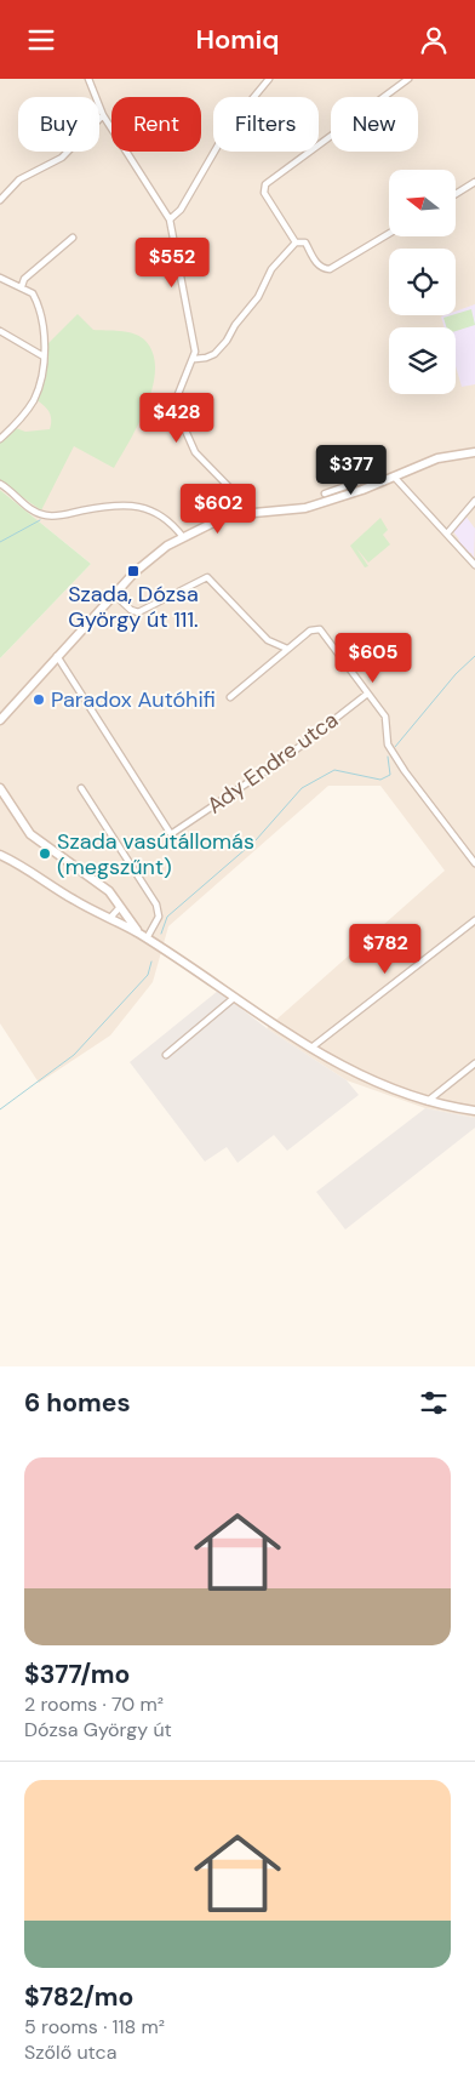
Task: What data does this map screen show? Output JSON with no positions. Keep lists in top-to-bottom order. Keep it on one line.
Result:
{"streets":{"street":["Ady Endre utca"]},"places":{"transit":["Szada, Dózsa György út 111."],"other":["Paradox Autóhifi","Szada vasútállomás (megszűnt)"]},"north":"left","page":{"header":"Homiq","chip":["Buy","Rent","Filters","New"],"price":["$552","$428","$377","$602","$605","$782"],"heading":"6 homes","list":[{"name":"$377/mo","note":"2 rooms · 70 m² · Dózsa György út"},{"name":"$782/mo","note":"5 rooms · 118 m² · Szőlő utca"}]}}
